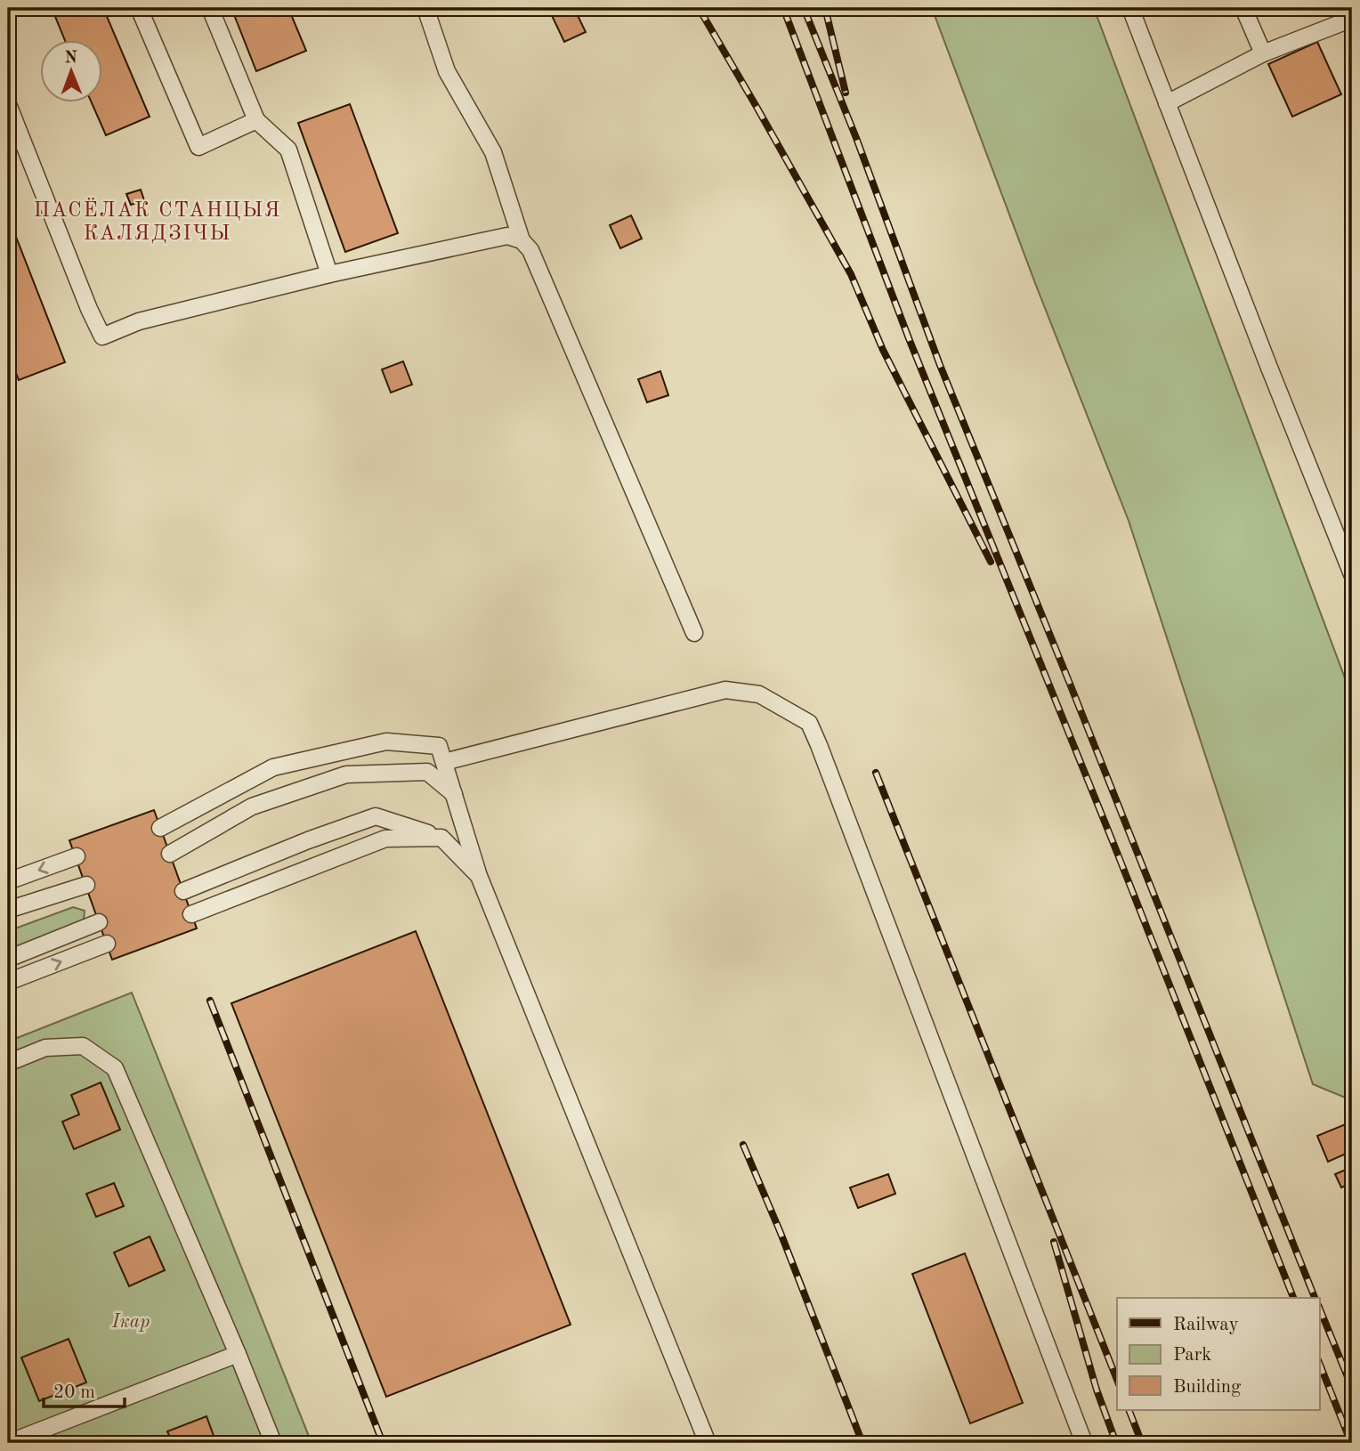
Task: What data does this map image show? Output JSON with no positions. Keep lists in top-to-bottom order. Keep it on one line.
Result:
{"districts":["ПАСЁЛАК СТАНЦЫЯ КАЛЯДЗІЧЫ"],"parks":["Ікар"],"legend":["Railway","Park","Building"],"scale_bar":"20 m","north":"top"}
